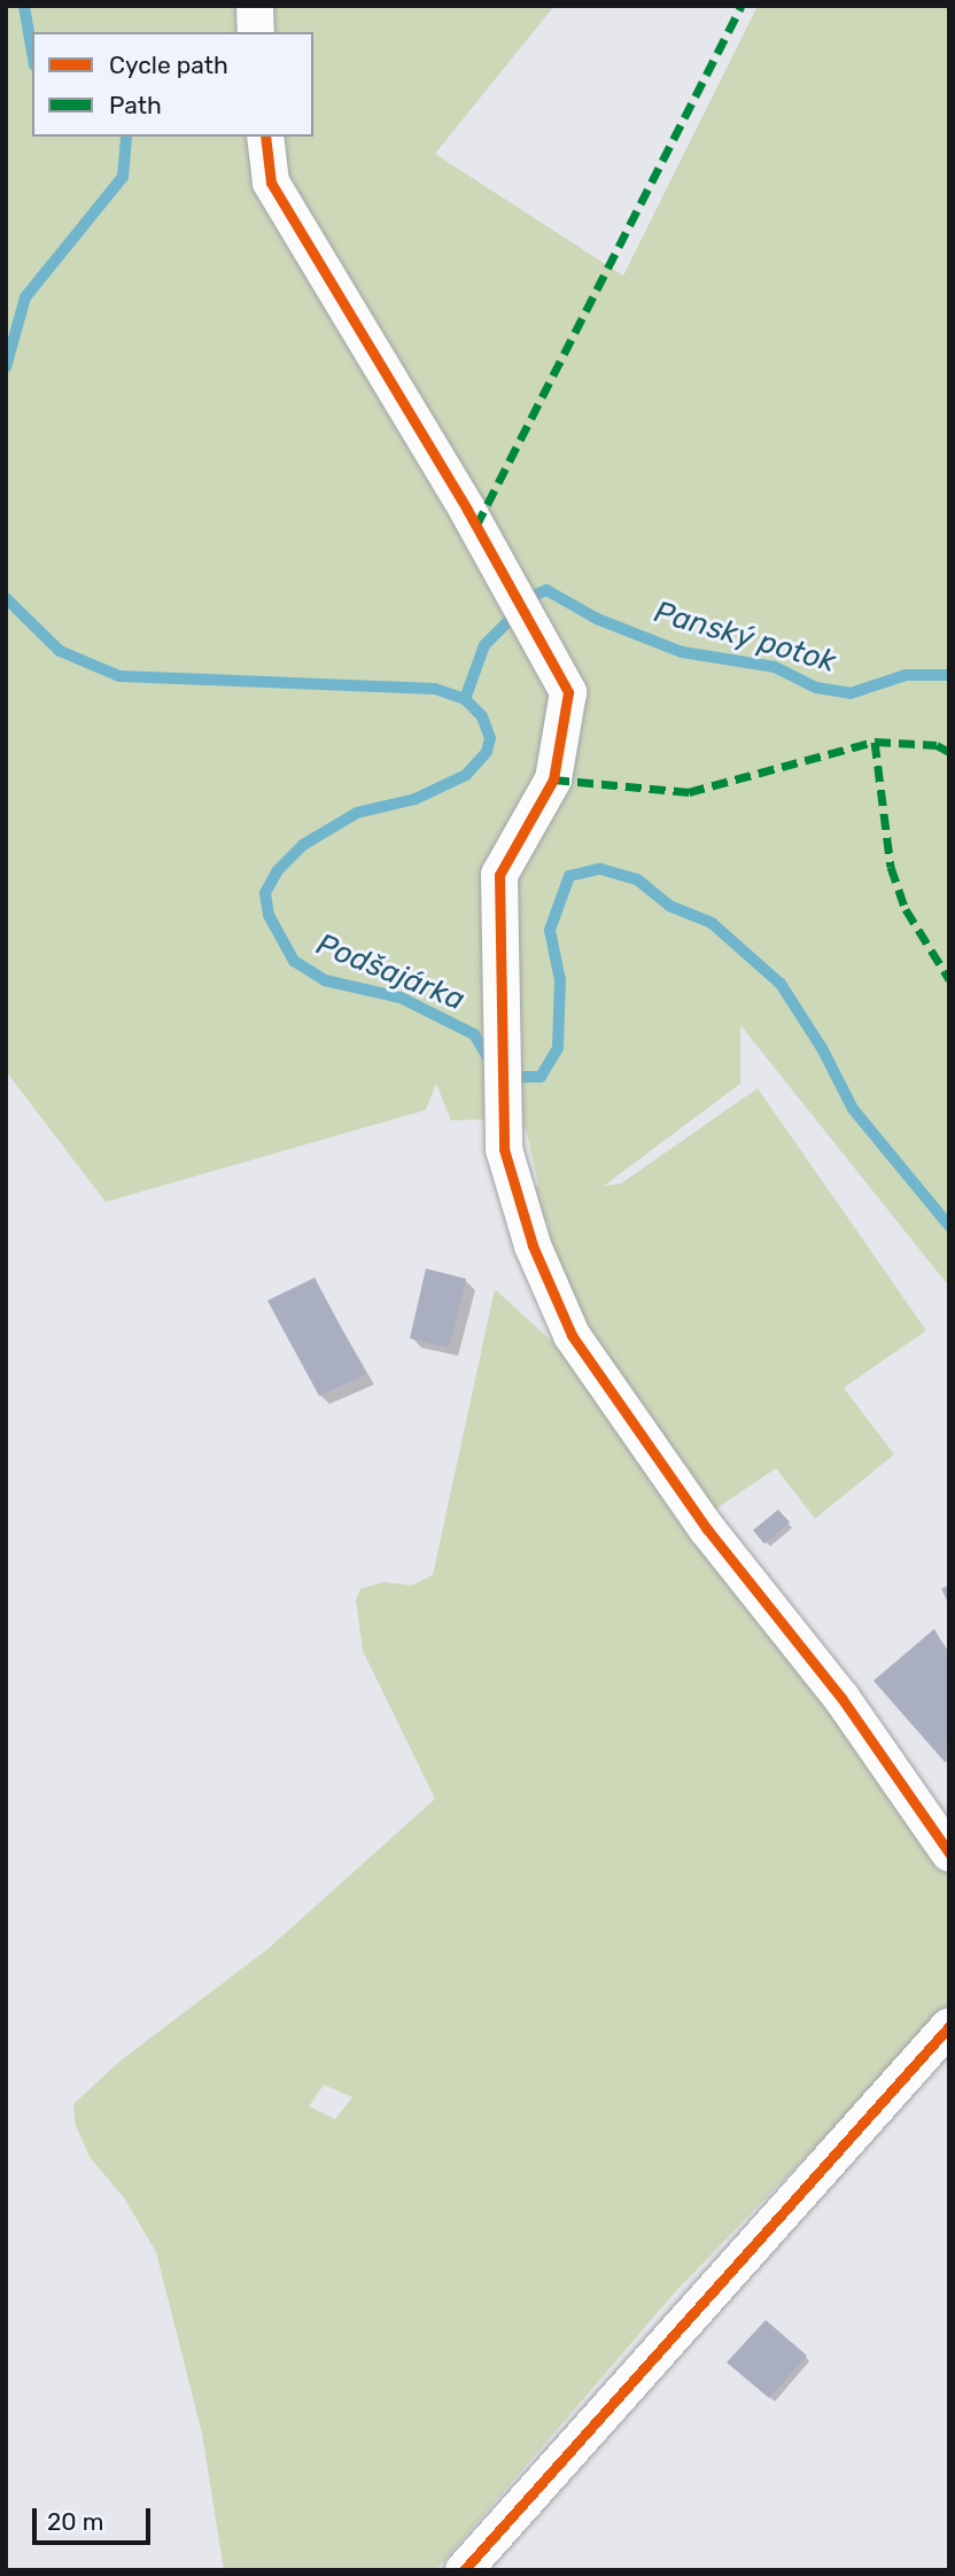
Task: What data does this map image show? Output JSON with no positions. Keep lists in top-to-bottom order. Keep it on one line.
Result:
{"water":["Panský potok","Podšajárka"],"legend":["Cycle path","Path"],"scale_bar":"20 m"}
